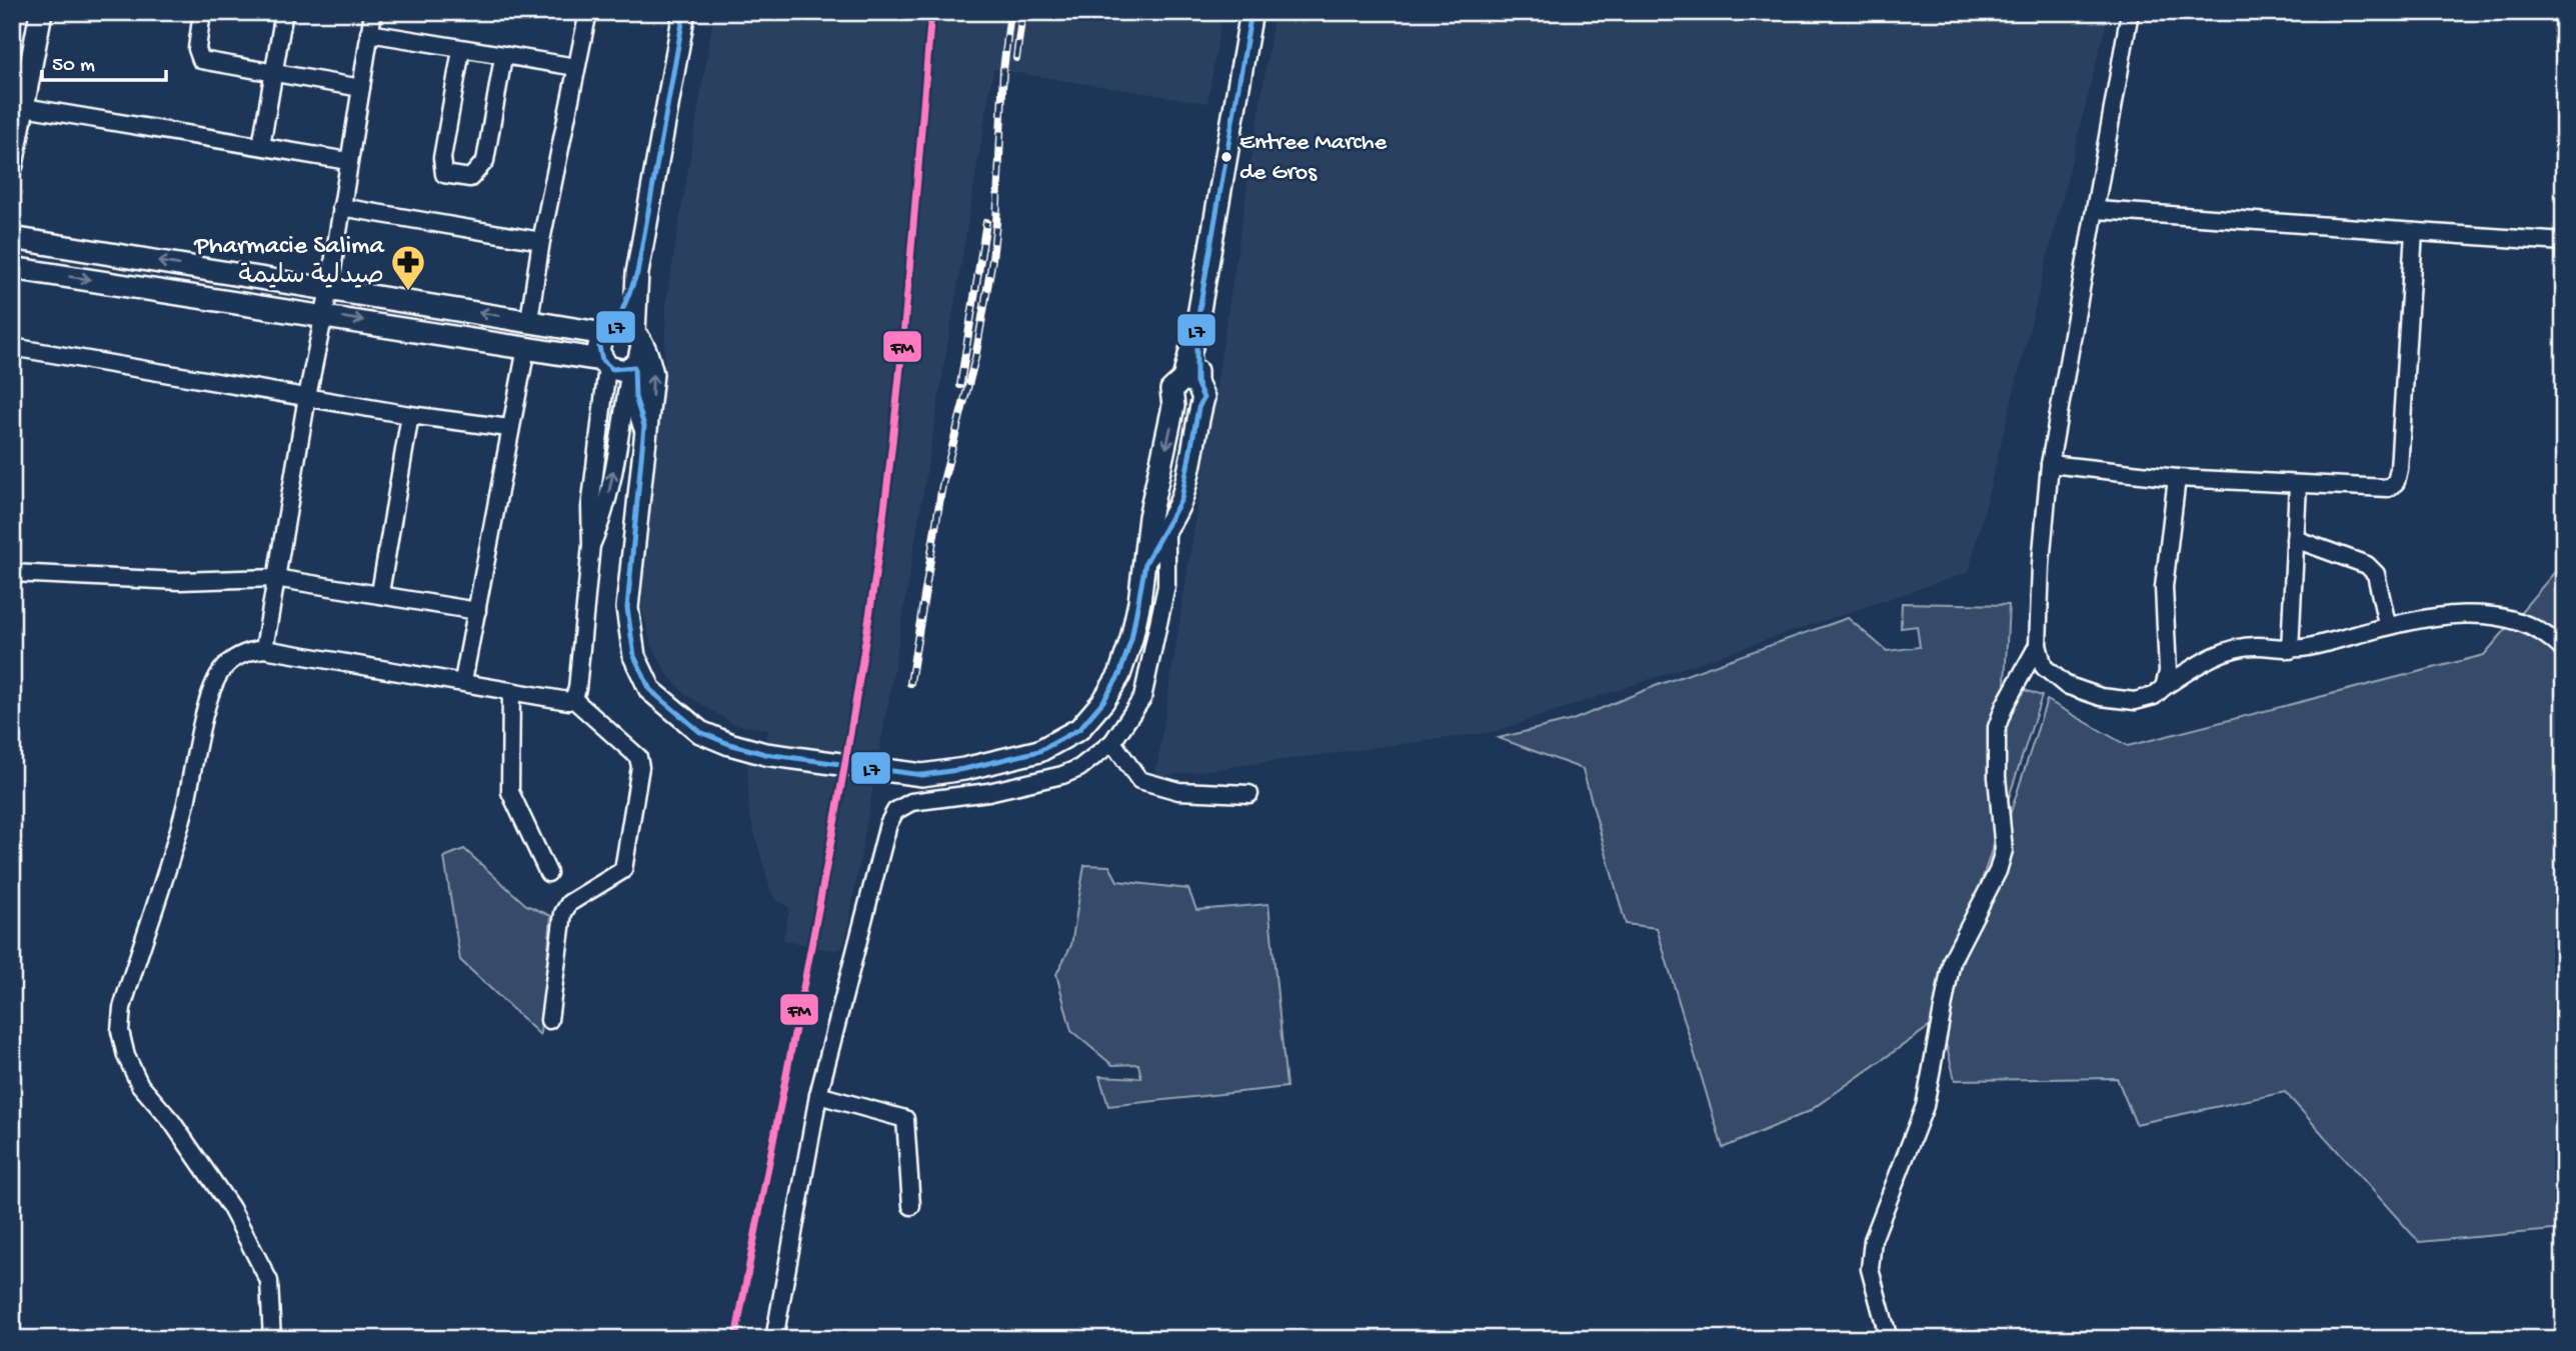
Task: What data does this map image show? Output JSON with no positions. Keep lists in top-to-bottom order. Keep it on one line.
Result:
{"places":{"other":["Entree Marche de Gros"],"pharmacy":["Pharmacie Salima صيدلية سليمة"]},"lines":["transit line FM","transit line L7"],"scale_bar":"50 m"}
